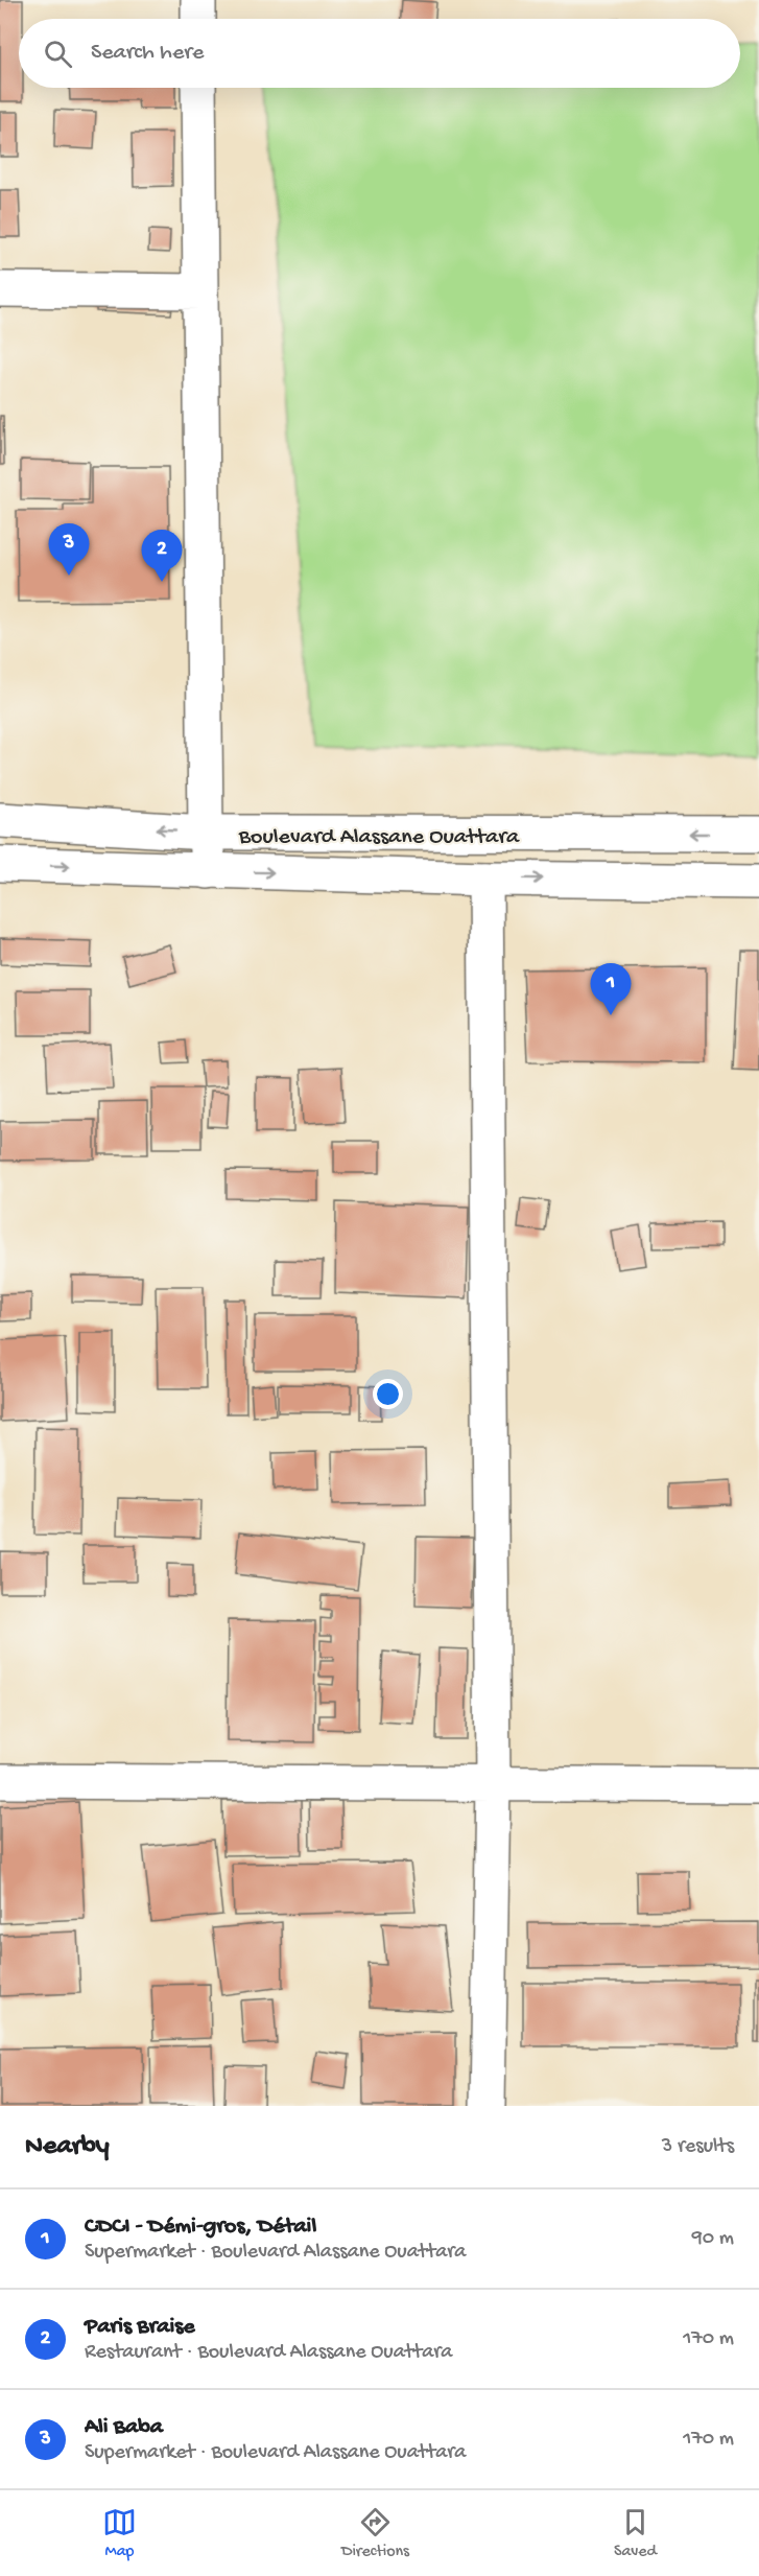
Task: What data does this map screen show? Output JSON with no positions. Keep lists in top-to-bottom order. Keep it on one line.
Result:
{"streets":{"street":["Boulevard Alassane Ouattara"]},"page":{"search":"Search here","pins":["3","2","1"],"heading":["Nearby","3 results"],"list":[{"mark":"1","name":"CDCI - Démi-gros, Détail","note":"Supermarket · Boulevard Alassane Ouattara","value":"90 m"},{"mark":"2","name":"Paris Braise","note":"Restaurant · Boulevard Alassane Ouattara","value":"170 m"},{"mark":"3","name":"Ali Baba","note":"Supermarket · Boulevard Alassane Ouattara","value":"170 m"}],"nav":["Map","Directions","Saved"]}}
